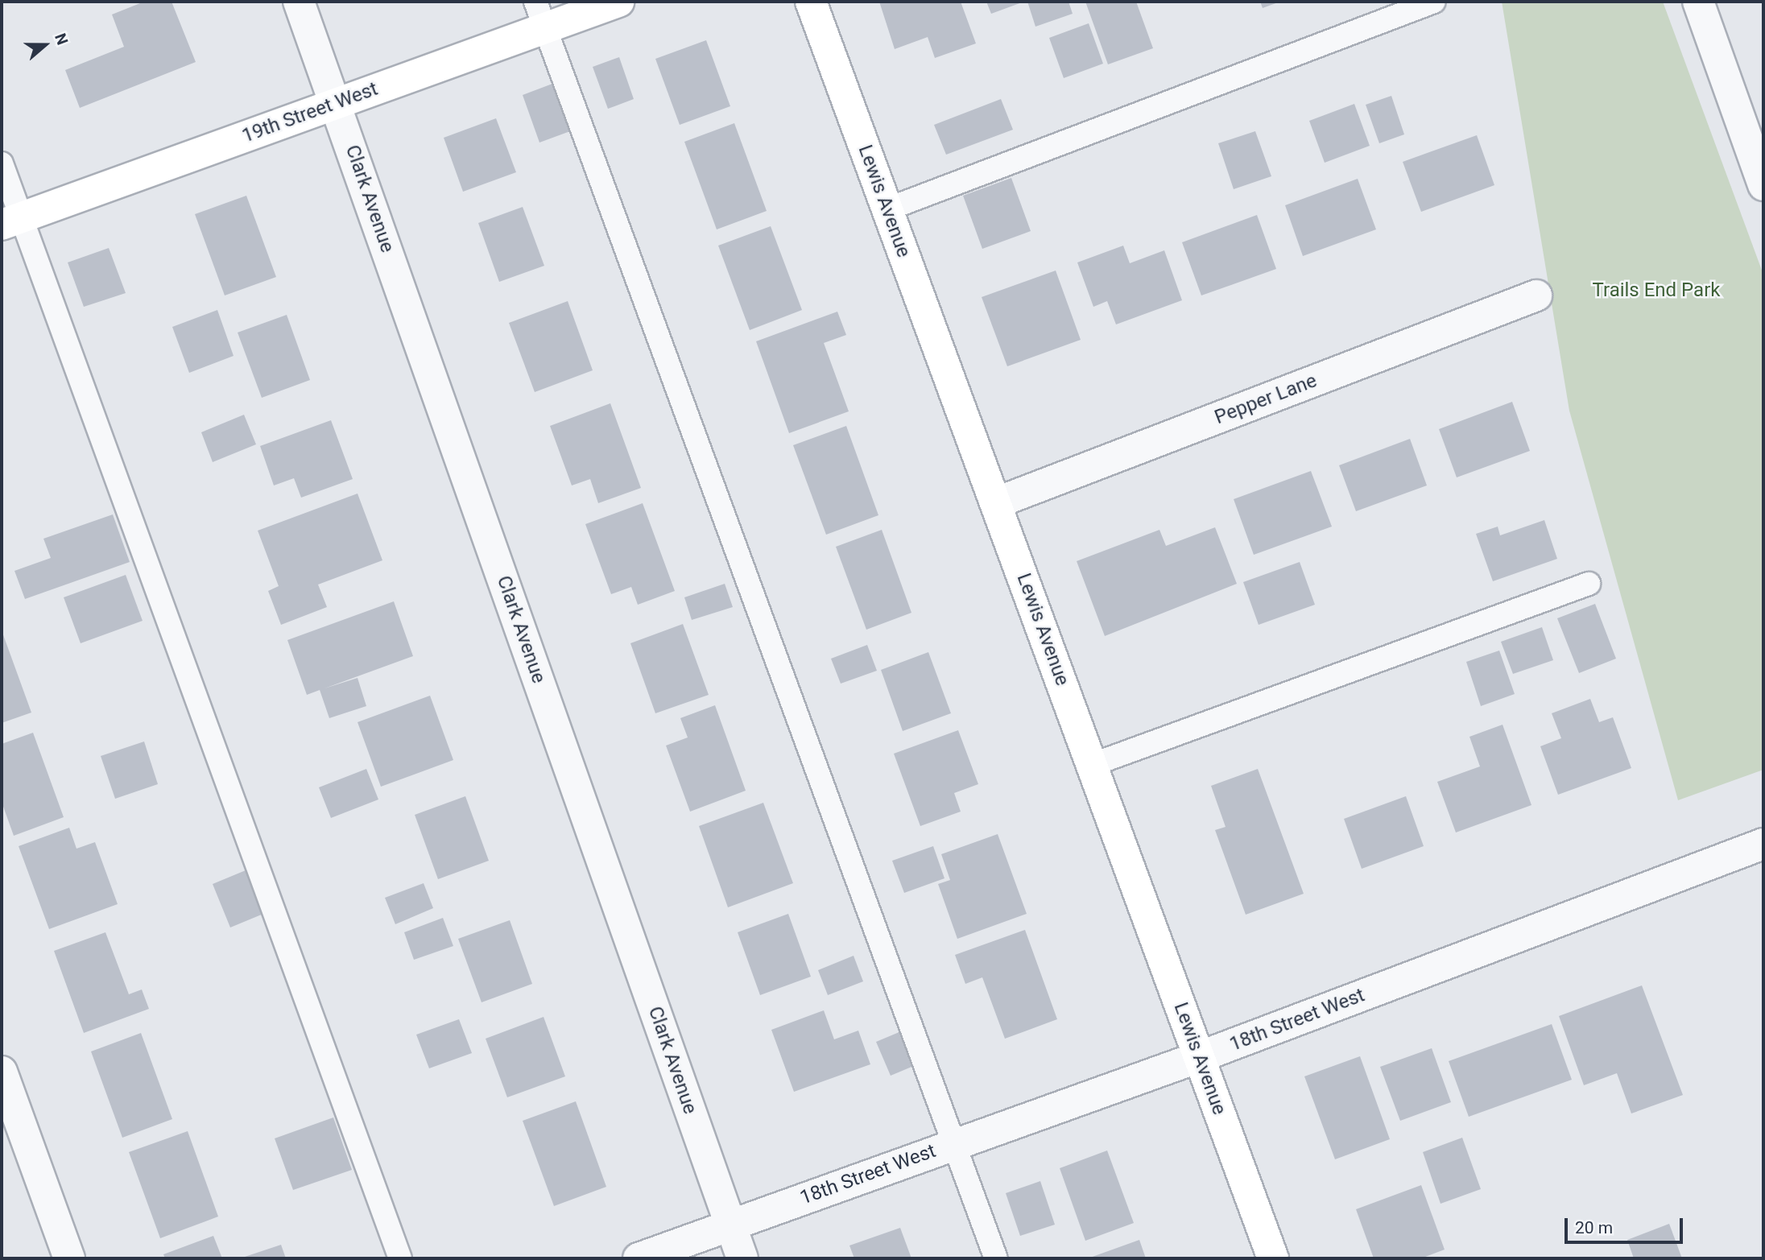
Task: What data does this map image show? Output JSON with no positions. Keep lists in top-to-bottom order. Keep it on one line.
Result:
{"streets":{"street":["19th Street West","Clark Avenue","Lewis Avenue","Pepper Lane","18th Street West"]},"crossings":[["19th Street West","Clark Avenue"],["Clark Avenue","18th Street West"],["Lewis Avenue","Pepper Lane"],["Lewis Avenue","18th Street West"]],"parks":["Trails End Park"],"scale_bar":"20 m","north":"right"}
